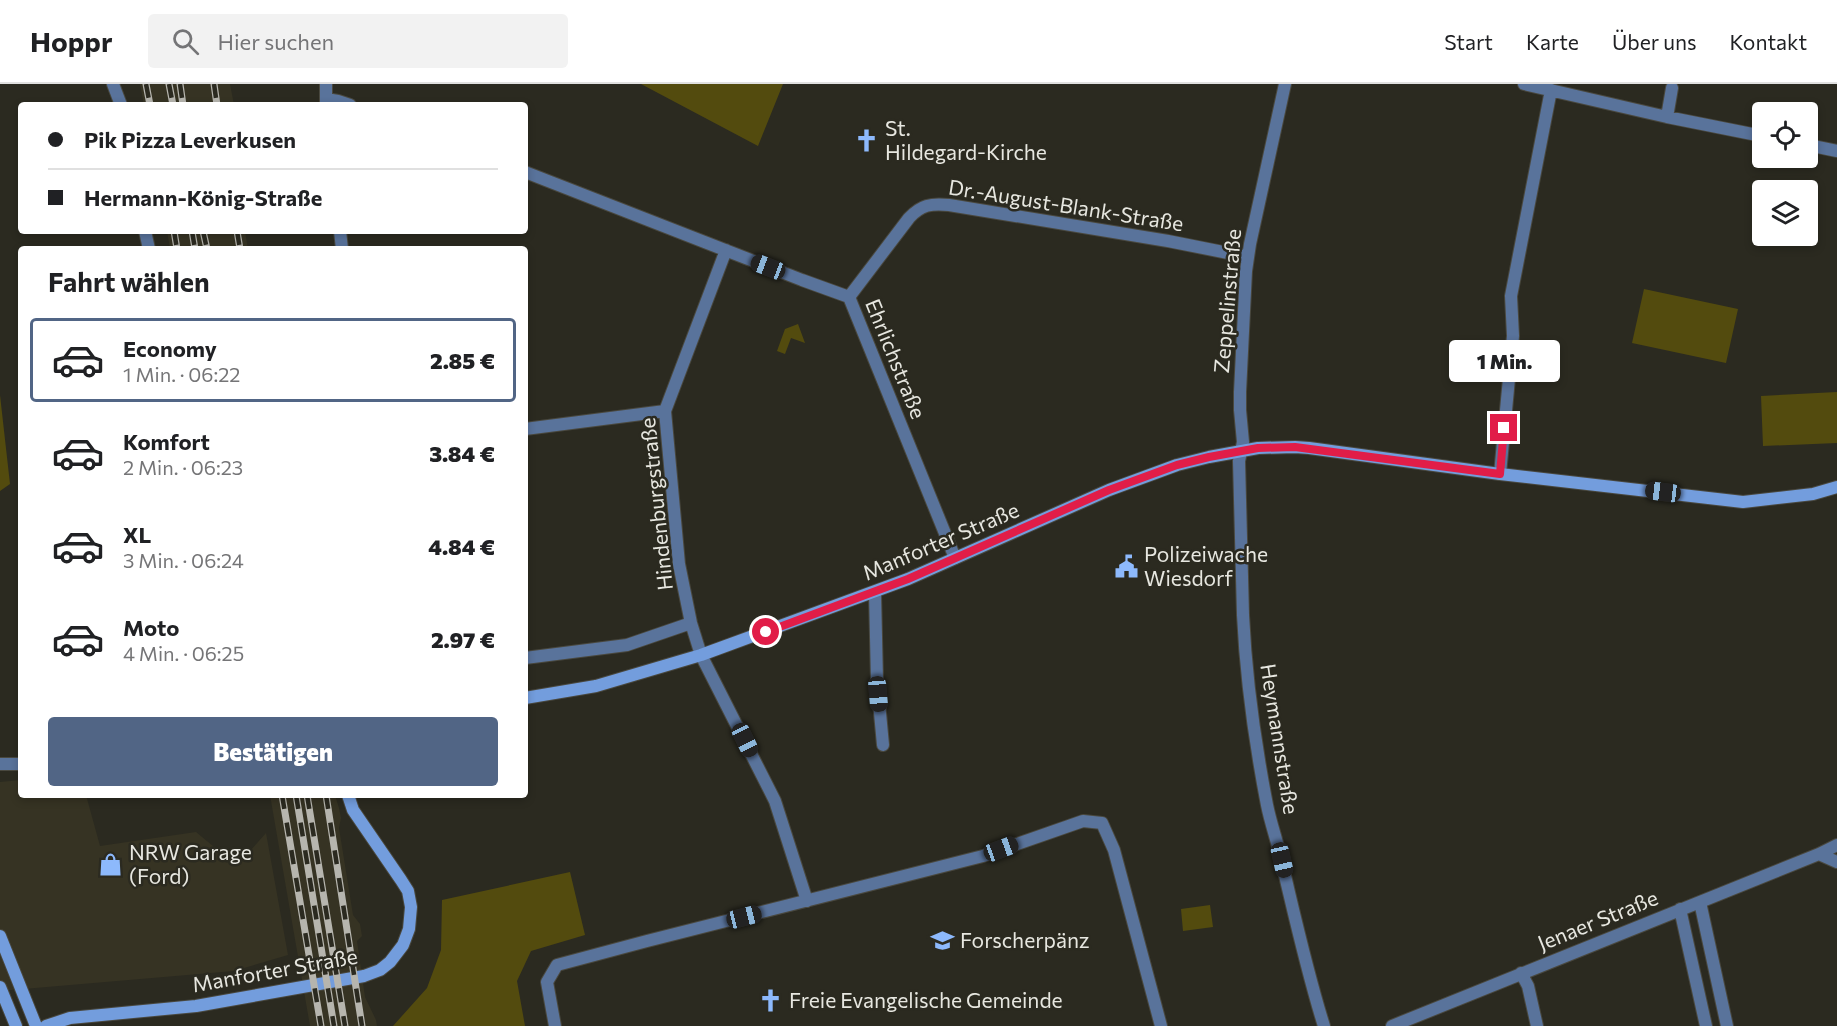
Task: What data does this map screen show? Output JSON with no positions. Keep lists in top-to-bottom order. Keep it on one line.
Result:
{"streets":{"street":["Dr.-August-Blank-Straße","Zeppelinstraße","Ehrlichstraße","Hindenburgstraße","Manforter Straße","Heymannstraße","Jenaer Straße"]},"crossings":[["Dr.-August-Blank-Straße","Zeppelinstraße"],["Dr.-August-Blank-Straße","Ehrlichstraße"],["Zeppelinstraße","Manforter Straße"],["Zeppelinstraße","Heymannstraße"],["Ehrlichstraße","Hindenburgstraße"],["Ehrlichstraße","Manforter Straße"],["Hindenburgstraße","Manforter Straße"],["Manforter Straße","Heymannstraße"]],"places":{"church":["St. Hildegard-Kirche","Freie Evangelische Gemeinde"],"public building":["Polizeiwache Wiesdorf"],"shop":["NRW Garage (Ford)"],"school or university":["Forscherpänz"]},"page":{"header":"Hoppr","search":"Hier suchen","nav":["Start","Karte","Über uns","Kontakt"],"banner":["Pik Pizza Leverkusen","Hermann-König-Straße"],"heading":"Fahrt wählen","list":[{"name":"Economy","note":"1 Min. · 06:22","value":"2.85 €"},{"name":"Komfort","note":"2 Min. · 06:23","value":"3.84 €"},{"name":"XL","note":"3 Min. · 06:24","value":"4.84 €"},{"name":"Moto","note":"4 Min. · 06:25","value":"2.97 €"}],"bubble":"1 Min.","buttons":"Bestätigen"}}
